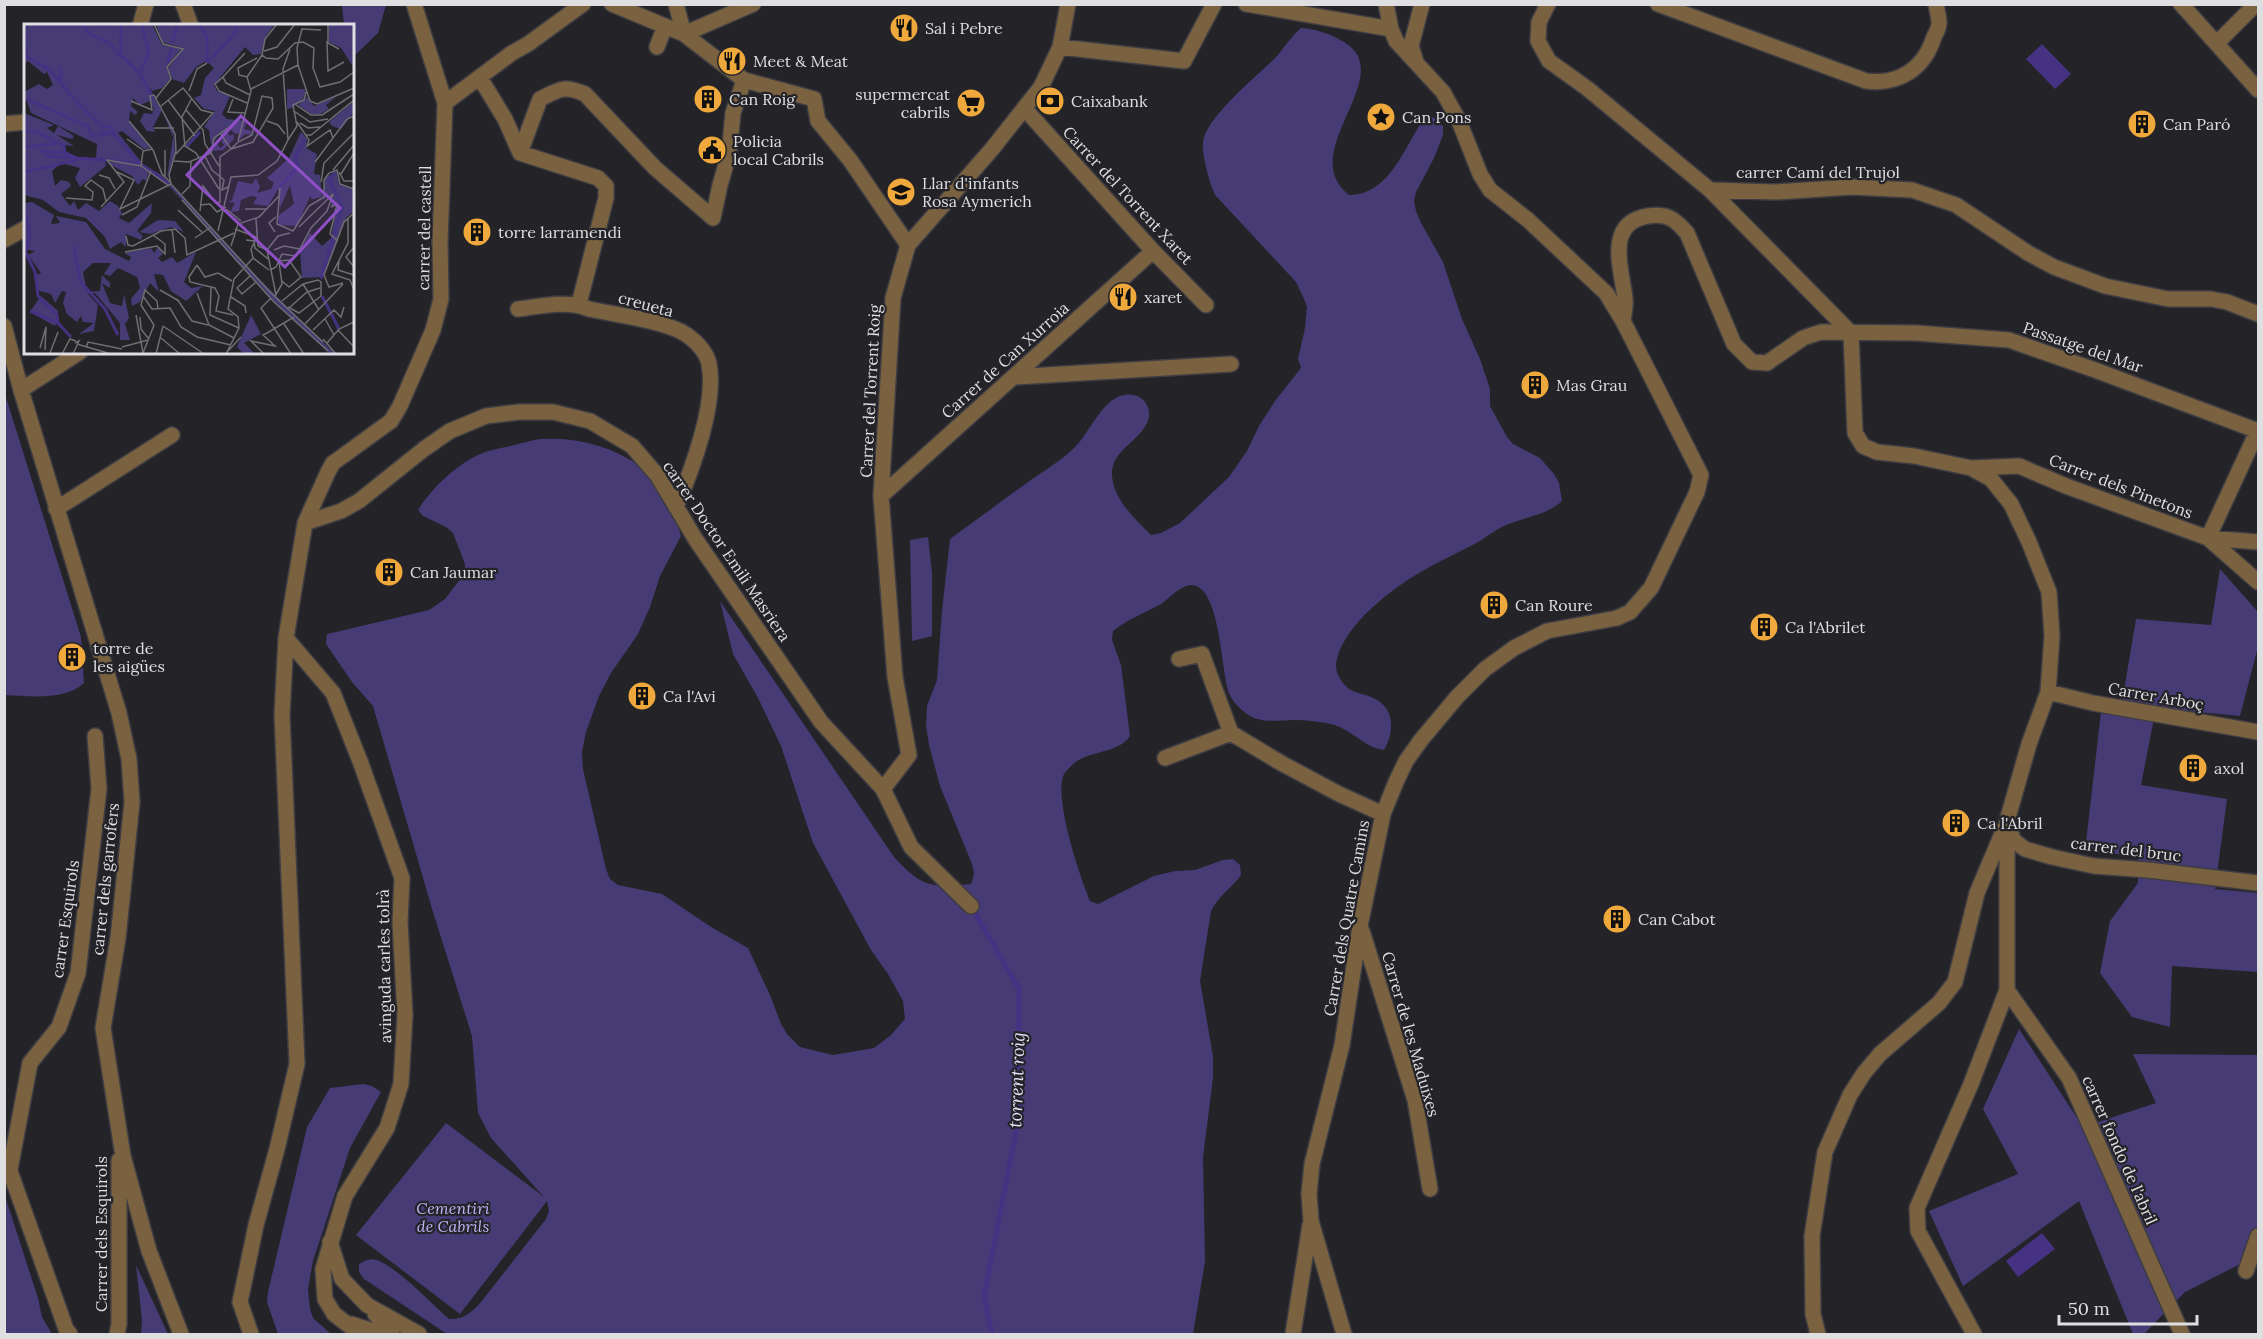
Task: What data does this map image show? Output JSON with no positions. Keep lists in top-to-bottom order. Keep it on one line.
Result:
{"streets":{"street":["carrer Camí del Trujol","Carrer del Torrent Xaret","carrer del castell","creueta","Passatge del Mar","Carrer de Can Xurroia","Carrer del Torrent Roig","Carrer dels Pinetons","carrer Doctor Emili Masriera","Carrer Arboç","carrer del bruc","carrer dels garrofers","Carrer dels Quatre Camins","carrer Esquirols","avinguda carles tolrà","Carrer de les Maduixes","carrer fondo de l'abril","Carrer dels Esquirols"]},"crossings":[["Carrer del Torrent Xaret","Carrer de Can Xurroia"],["Carrer del Torrent Xaret","Carrer del Torrent Roig"],["carrer del castell","carrer Doctor Emili Masriera"],["creueta","carrer Doctor Emili Masriera"],["Passatge del Mar","Carrer dels Quatre Camins"],["Carrer de Can Xurroia","Carrer del Torrent Roig"],["Carrer del Torrent Roig","carrer Doctor Emili Masriera"],["carrer dels garrofers","Carrer dels Esquirols"],["Carrer dels Quatre Camins","Carrer de les Maduixes"]],"water":["torrent roig"],"parks":["Cementiri de Cabrils"],"places":{"restaurant":["Sal i Pebre","Meet & Meat","xaret"],"building":["Can Roig","Can Paró","torre larramendi","Mas Grau","Can Jaumar","Can Roure","Ca l'Abrilet","torre de les aigües","Ca l'Avi","axol","Ca l'Abril","Can Cabot"],"bank":["Caixabank"],"supermarket":["supermercat cabrils"],"place":["Can Pons"],"public building":["Policia local Cabrils"],"school or university":["Llar d'infants Rosa Aymerich"]},"scale_bar":"50 m"}
